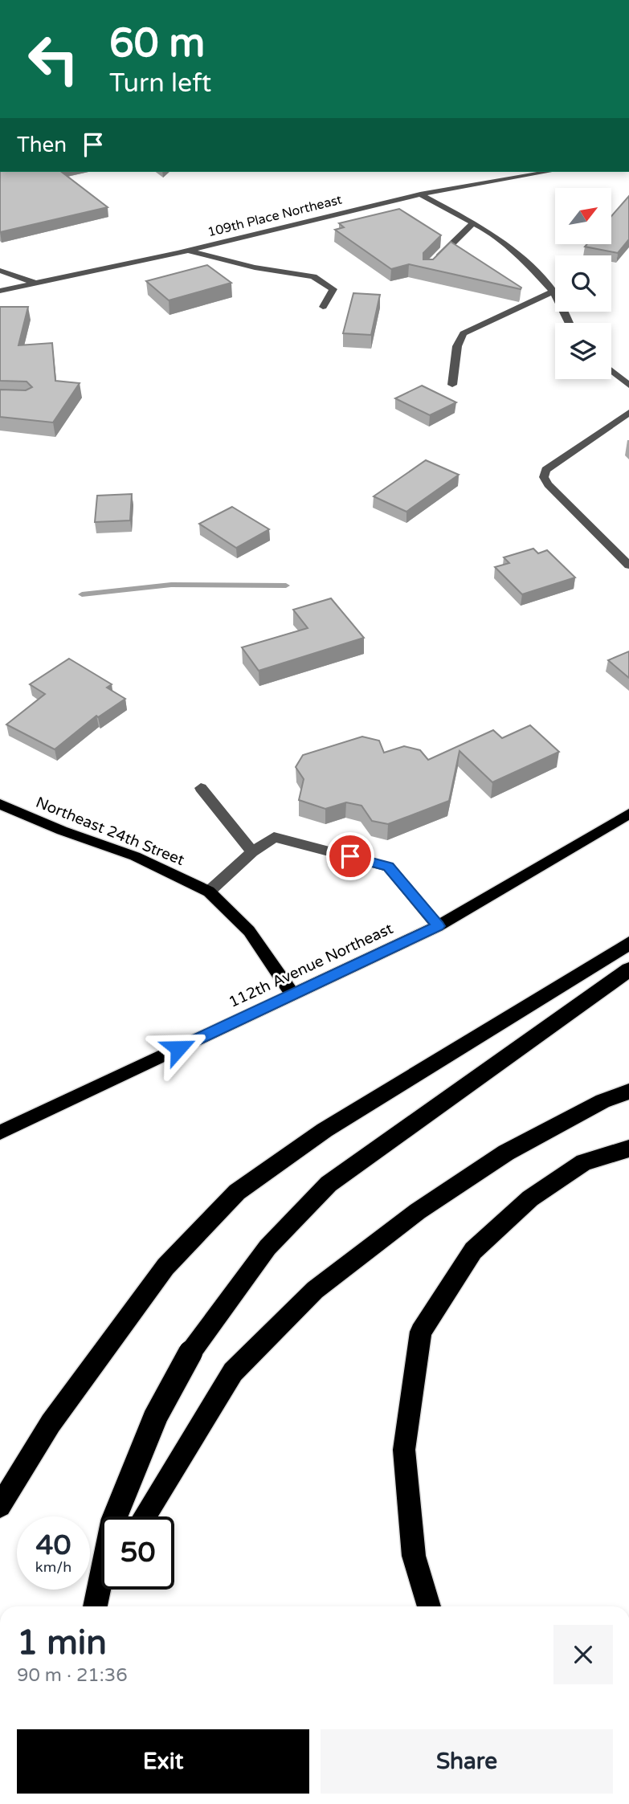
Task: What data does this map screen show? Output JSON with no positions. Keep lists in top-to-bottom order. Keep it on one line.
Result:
{"streets":{"main road":["Northeast 24th Street","112th Avenue Northeast"],"street":["109th Place Northeast"]},"crossings":[["Northeast 24th Street","112th Avenue Northeast"]],"north":"top right","page":{"turn":["60 m","Turn left"],"then":"Then","speed":"40 km/h","limit":"50","heading":["1 min","90 m · 21:36"],"buttons":["Exit","Share"]}}
